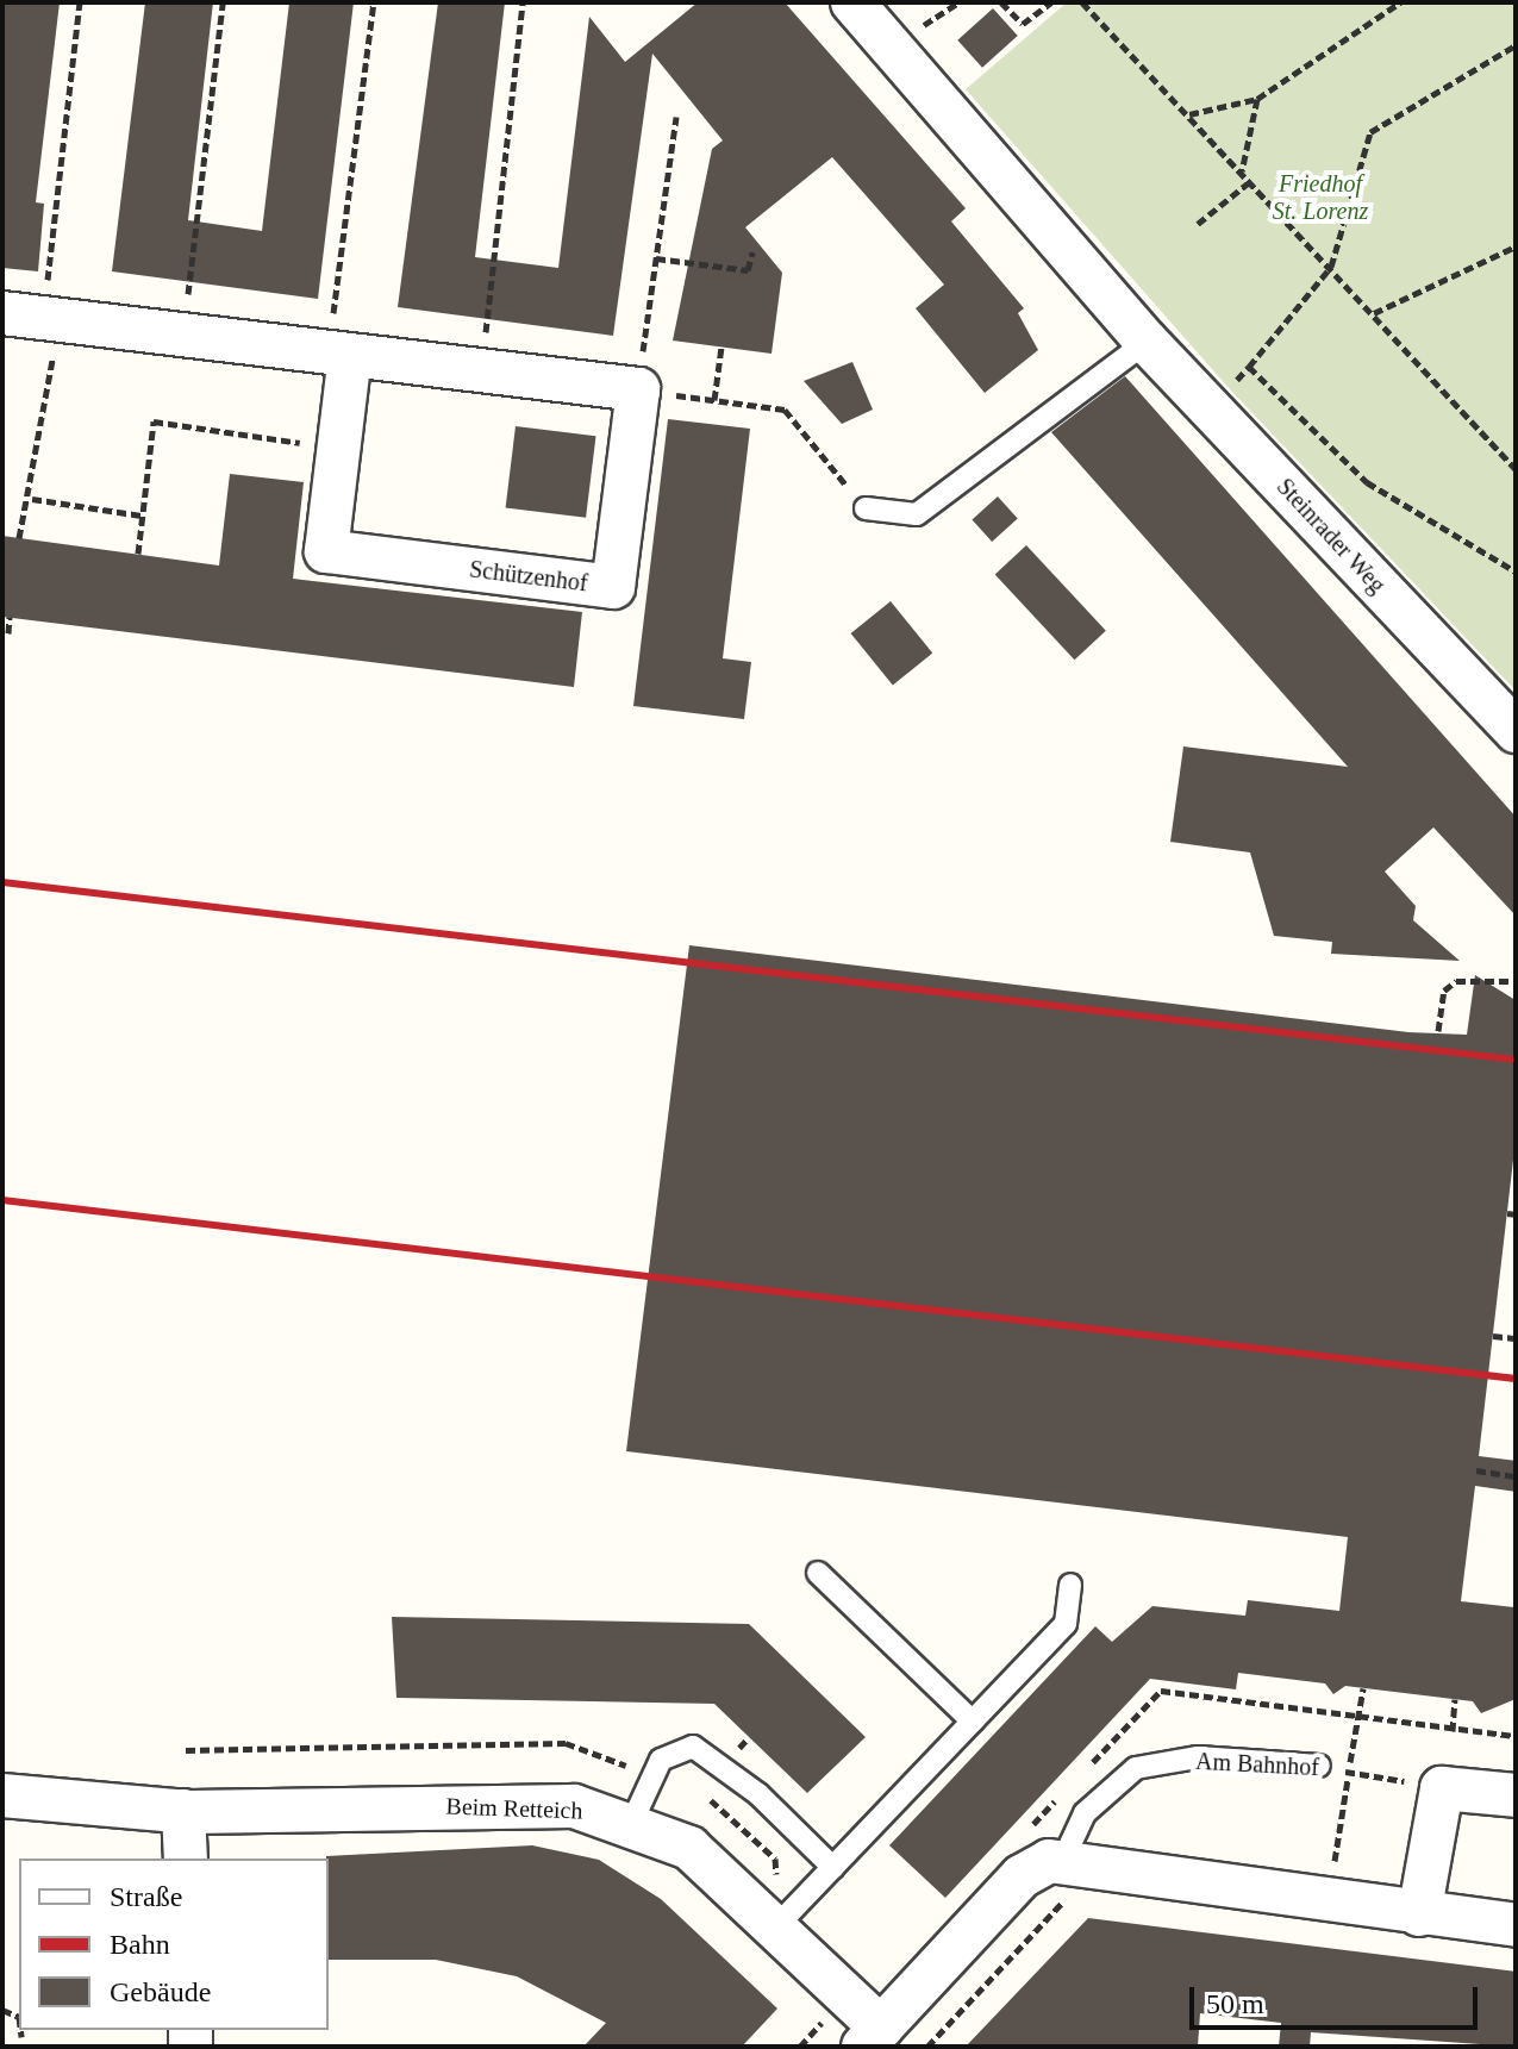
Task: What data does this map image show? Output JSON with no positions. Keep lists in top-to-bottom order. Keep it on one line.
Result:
{"streets":{"street":["Steinrader Weg","Schützenhof","Beim Retteich"],"lane":["Am Bahnhof"]},"parks":["Friedhof St. Lorenz"],"legend":["Straße","Bahn","Gebäude"],"scale_bar":"50 m"}
